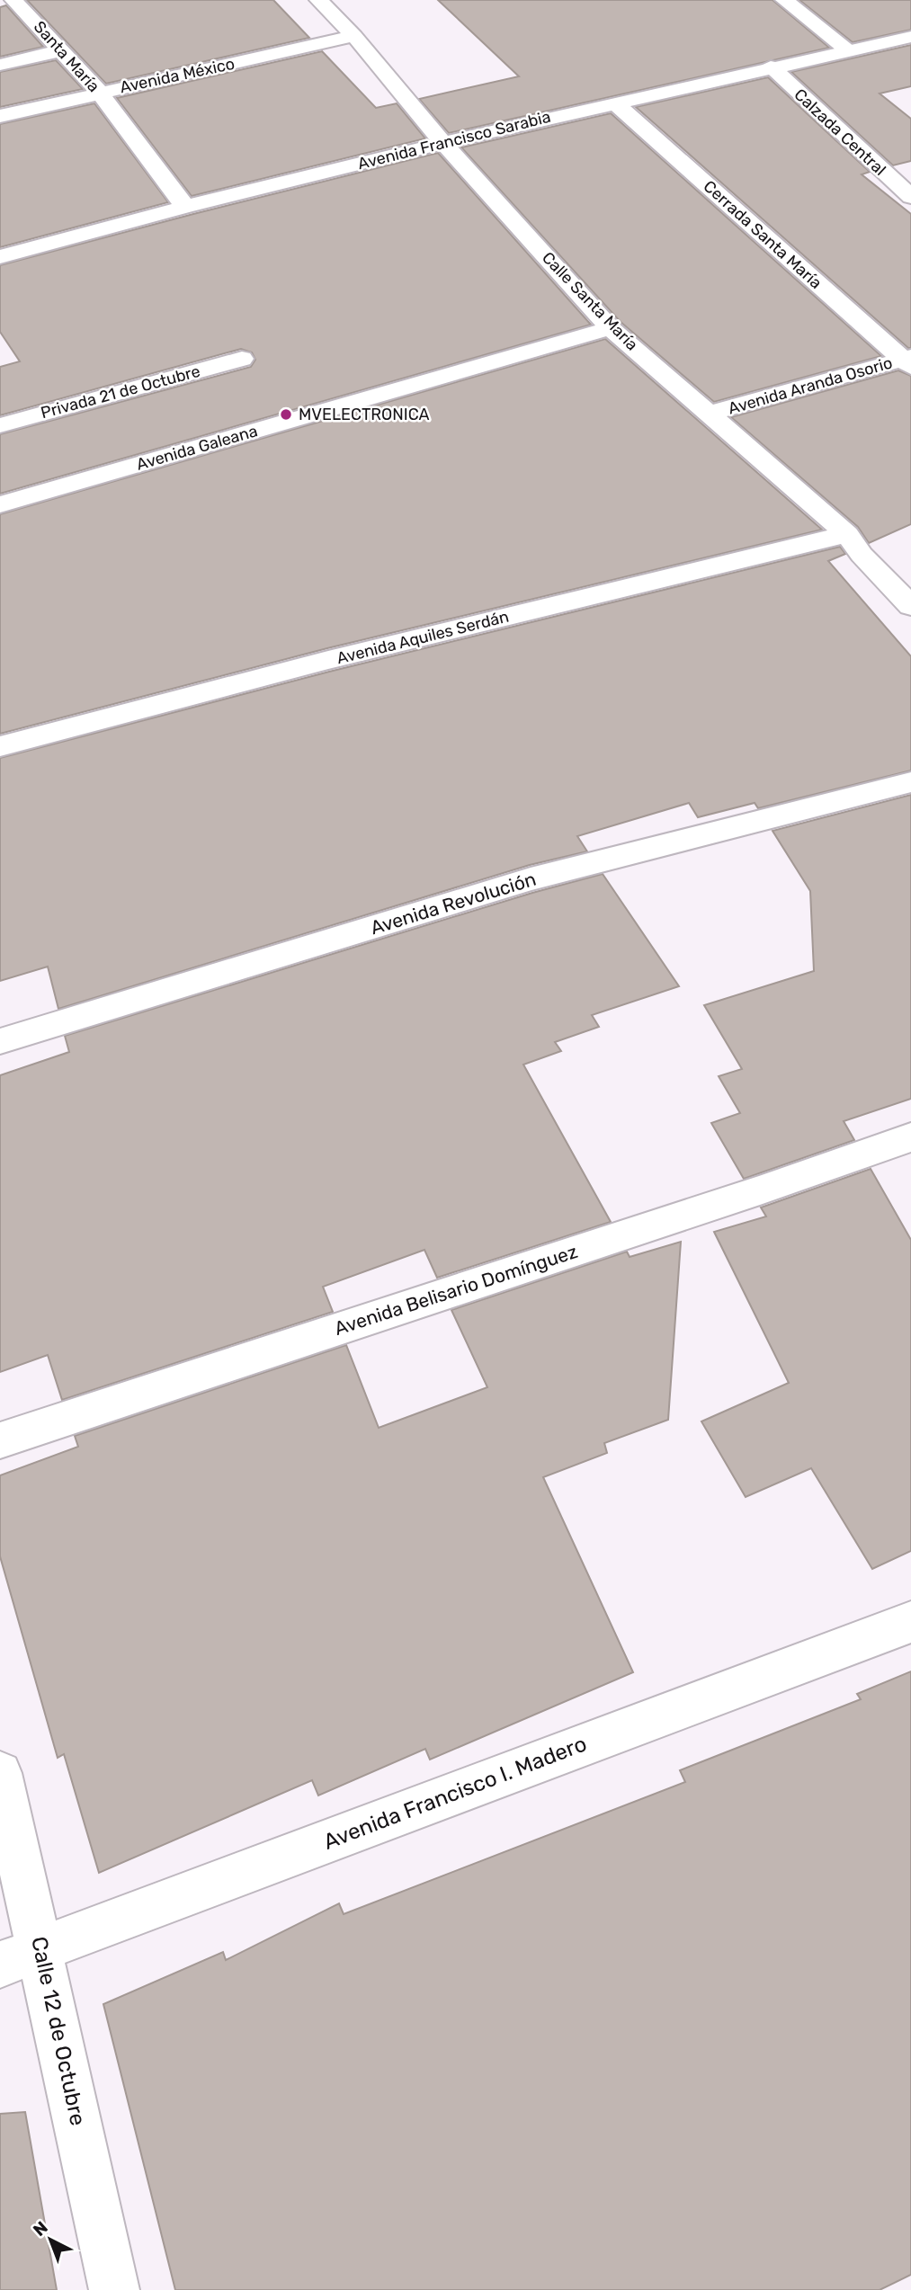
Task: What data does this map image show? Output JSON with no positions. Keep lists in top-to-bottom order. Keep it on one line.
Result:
{"streets":{"street":["Santa María","Avenida México","Calzada Central","Avenida Francisco Sarabia","Cerrada Santa María","Calle Santa María","Avenida Aranda Osorio","Privada 21 de Octubre","Avenida Galeana","Avenida Aquiles Serdán","Avenida Revolución","Avenida Belisario Domínguez","Avenida Francisco I. Madero","Calle 12 de Octubre"]},"crossings":[["Santa María","Avenida México"],["Santa María","Avenida Francisco Sarabia"],["Avenida México","Calle Santa María"],["Calzada Central","Avenida Francisco Sarabia"],["Avenida Francisco Sarabia","Cerrada Santa María"],["Avenida Francisco Sarabia","Calle Santa María"],["Cerrada Santa María","Avenida Aranda Osorio"],["Calle Santa María","Avenida Aranda Osorio"],["Calle Santa María","Avenida Galeana"],["Calle Santa María","Avenida Aquiles Serdán"],["Avenida Francisco I. Madero","Calle 12 de Octubre"]],"places":["MVELECTRONICA"],"north":"top left"}
